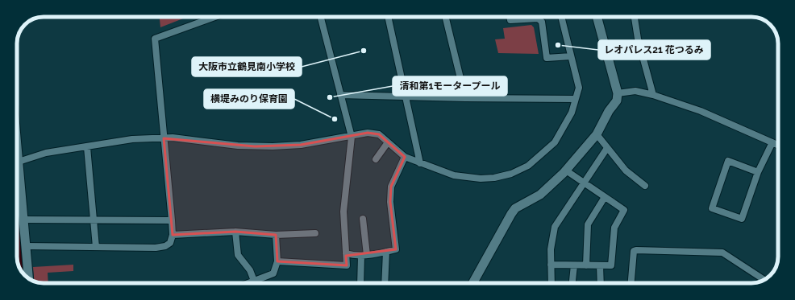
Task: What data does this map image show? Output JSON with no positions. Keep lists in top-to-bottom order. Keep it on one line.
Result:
{"places":["レオパレス21 花つるみ","大阪市立鶴見南小学校","清和第1モータープール","横堤みのり保育園"]}
